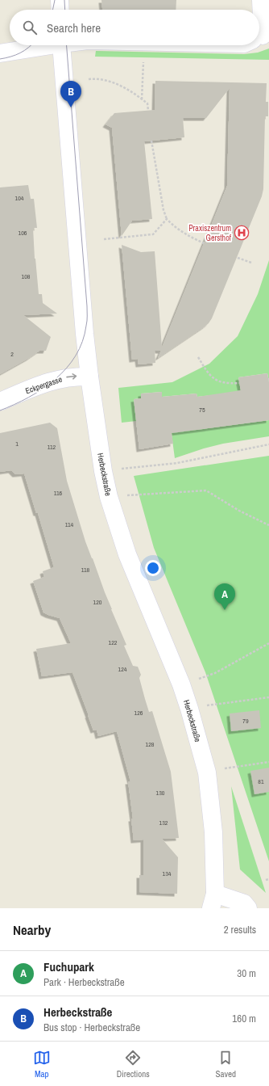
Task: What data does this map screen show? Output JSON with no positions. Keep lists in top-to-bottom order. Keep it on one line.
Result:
{"streets":{"street":["Eckpergasse","Herbeckstraße"]},"crossings":[["Eckpergasse","Herbeckstraße"]],"one_way":["Eckpergasse"],"places":{"hospital":["Praxiszentrum Gersthof"]},"house_numbers":["104","106","108","2","75","1","112","116","114","118","120","122","124","126","79","128","81","130","132","134"],"page":{"search":"Search here","pins":["B","A"],"heading":["Nearby","2 results"],"list":[{"mark":"A","name":"Fuchupark","note":"Park · Herbeckstraße","value":"30 m"},{"mark":"B","name":"Herbeckstraße","note":"Bus stop · Herbeckstraße","value":"160 m"}],"nav":["Map","Directions","Saved"]}}
